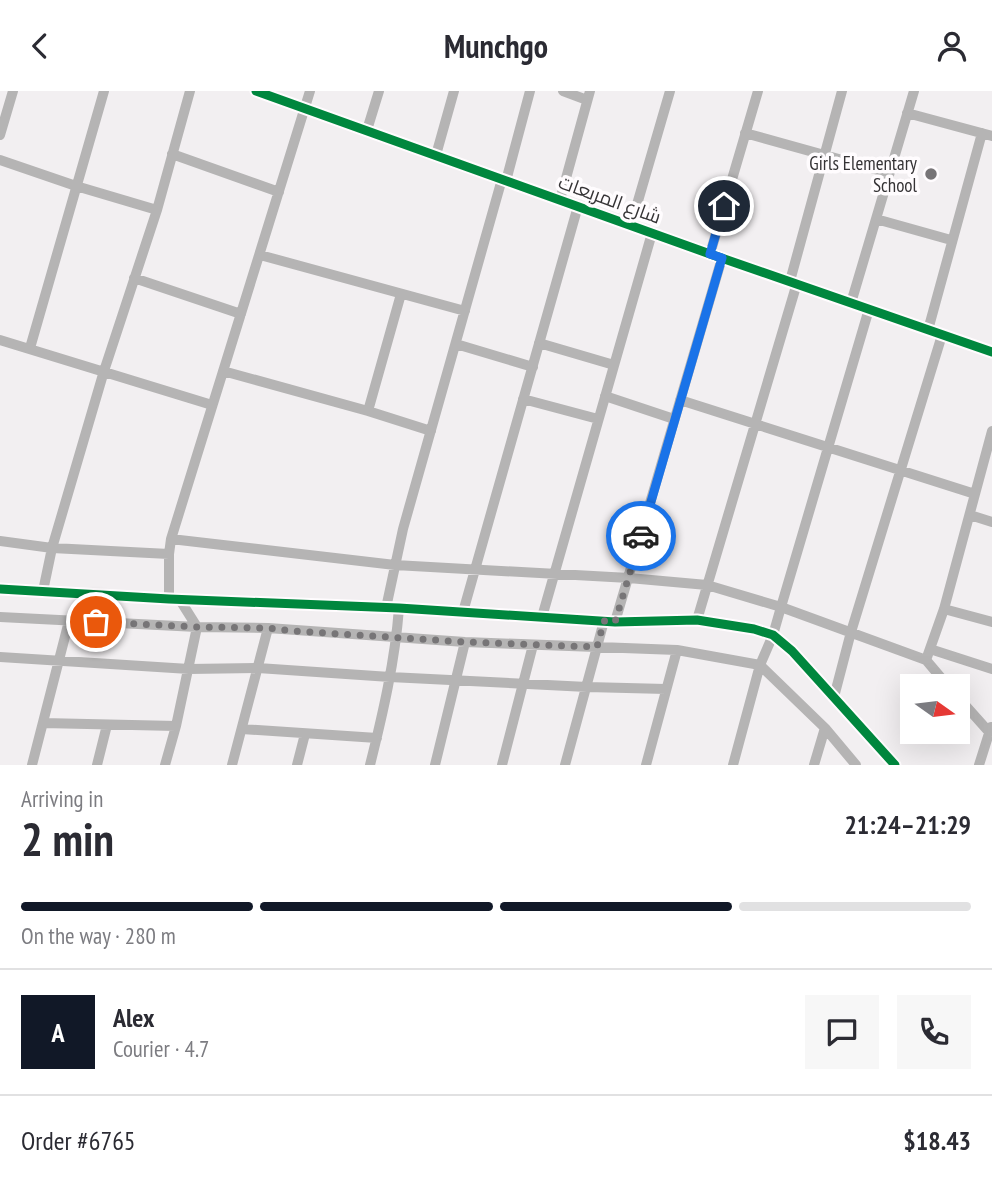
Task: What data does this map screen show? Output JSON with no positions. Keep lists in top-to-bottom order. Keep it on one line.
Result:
{"streets":{"street":["شارع المربعات"]},"places":["Girls Elementary School"],"north":"right","page":{"header":"Munchgo","heading":["2 min","Arriving in","21:24–21:29"],"panel":["Alex","Courier · 4.7","Order #6765","$18.43"],"bar":"On the way · 280 m","round":"A"}}
